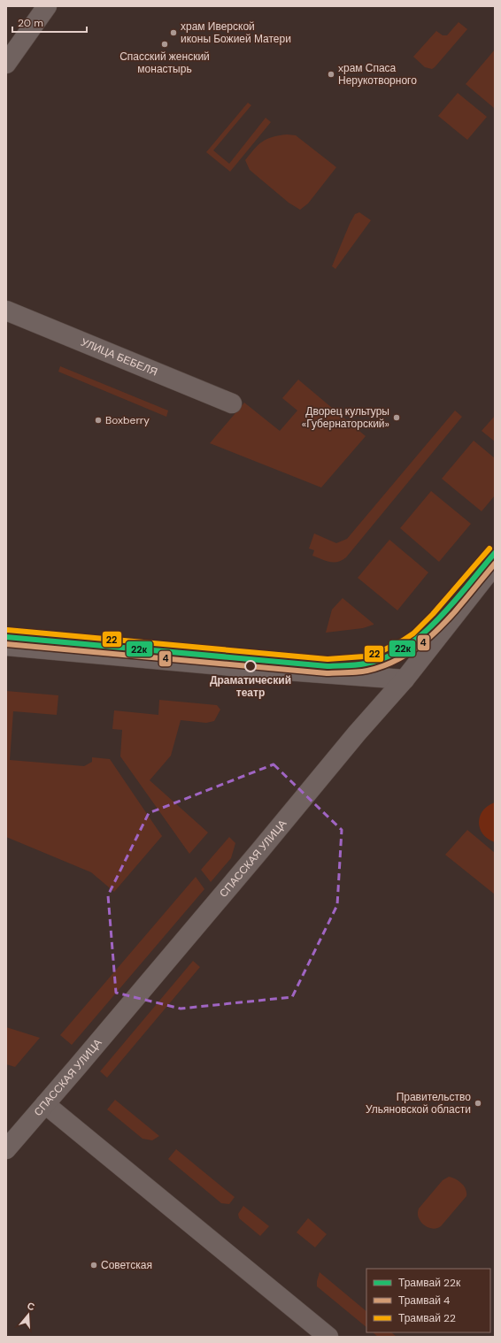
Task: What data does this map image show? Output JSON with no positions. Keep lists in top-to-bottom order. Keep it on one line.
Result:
{"streets":{"street":["УЛИЦА БЕБЕЛЯ","СПАССКАЯ УЛИЦА"]},"places":["храм Иверской иконы Божией Матери","Спасский женский монастырь","xрам Спаса Нерукотворного","Дворец культуры «Губернаторский»","Boxberry","Драматический театр","Правительство Ульяновской области","Советская"],"lines":["tram line 22","tram line 22к","tram line 4"],"legend":["Трамвай 22к","Трамвай 4","Трамвай 22"],"scale_bar":"20 m","north":"top"}
